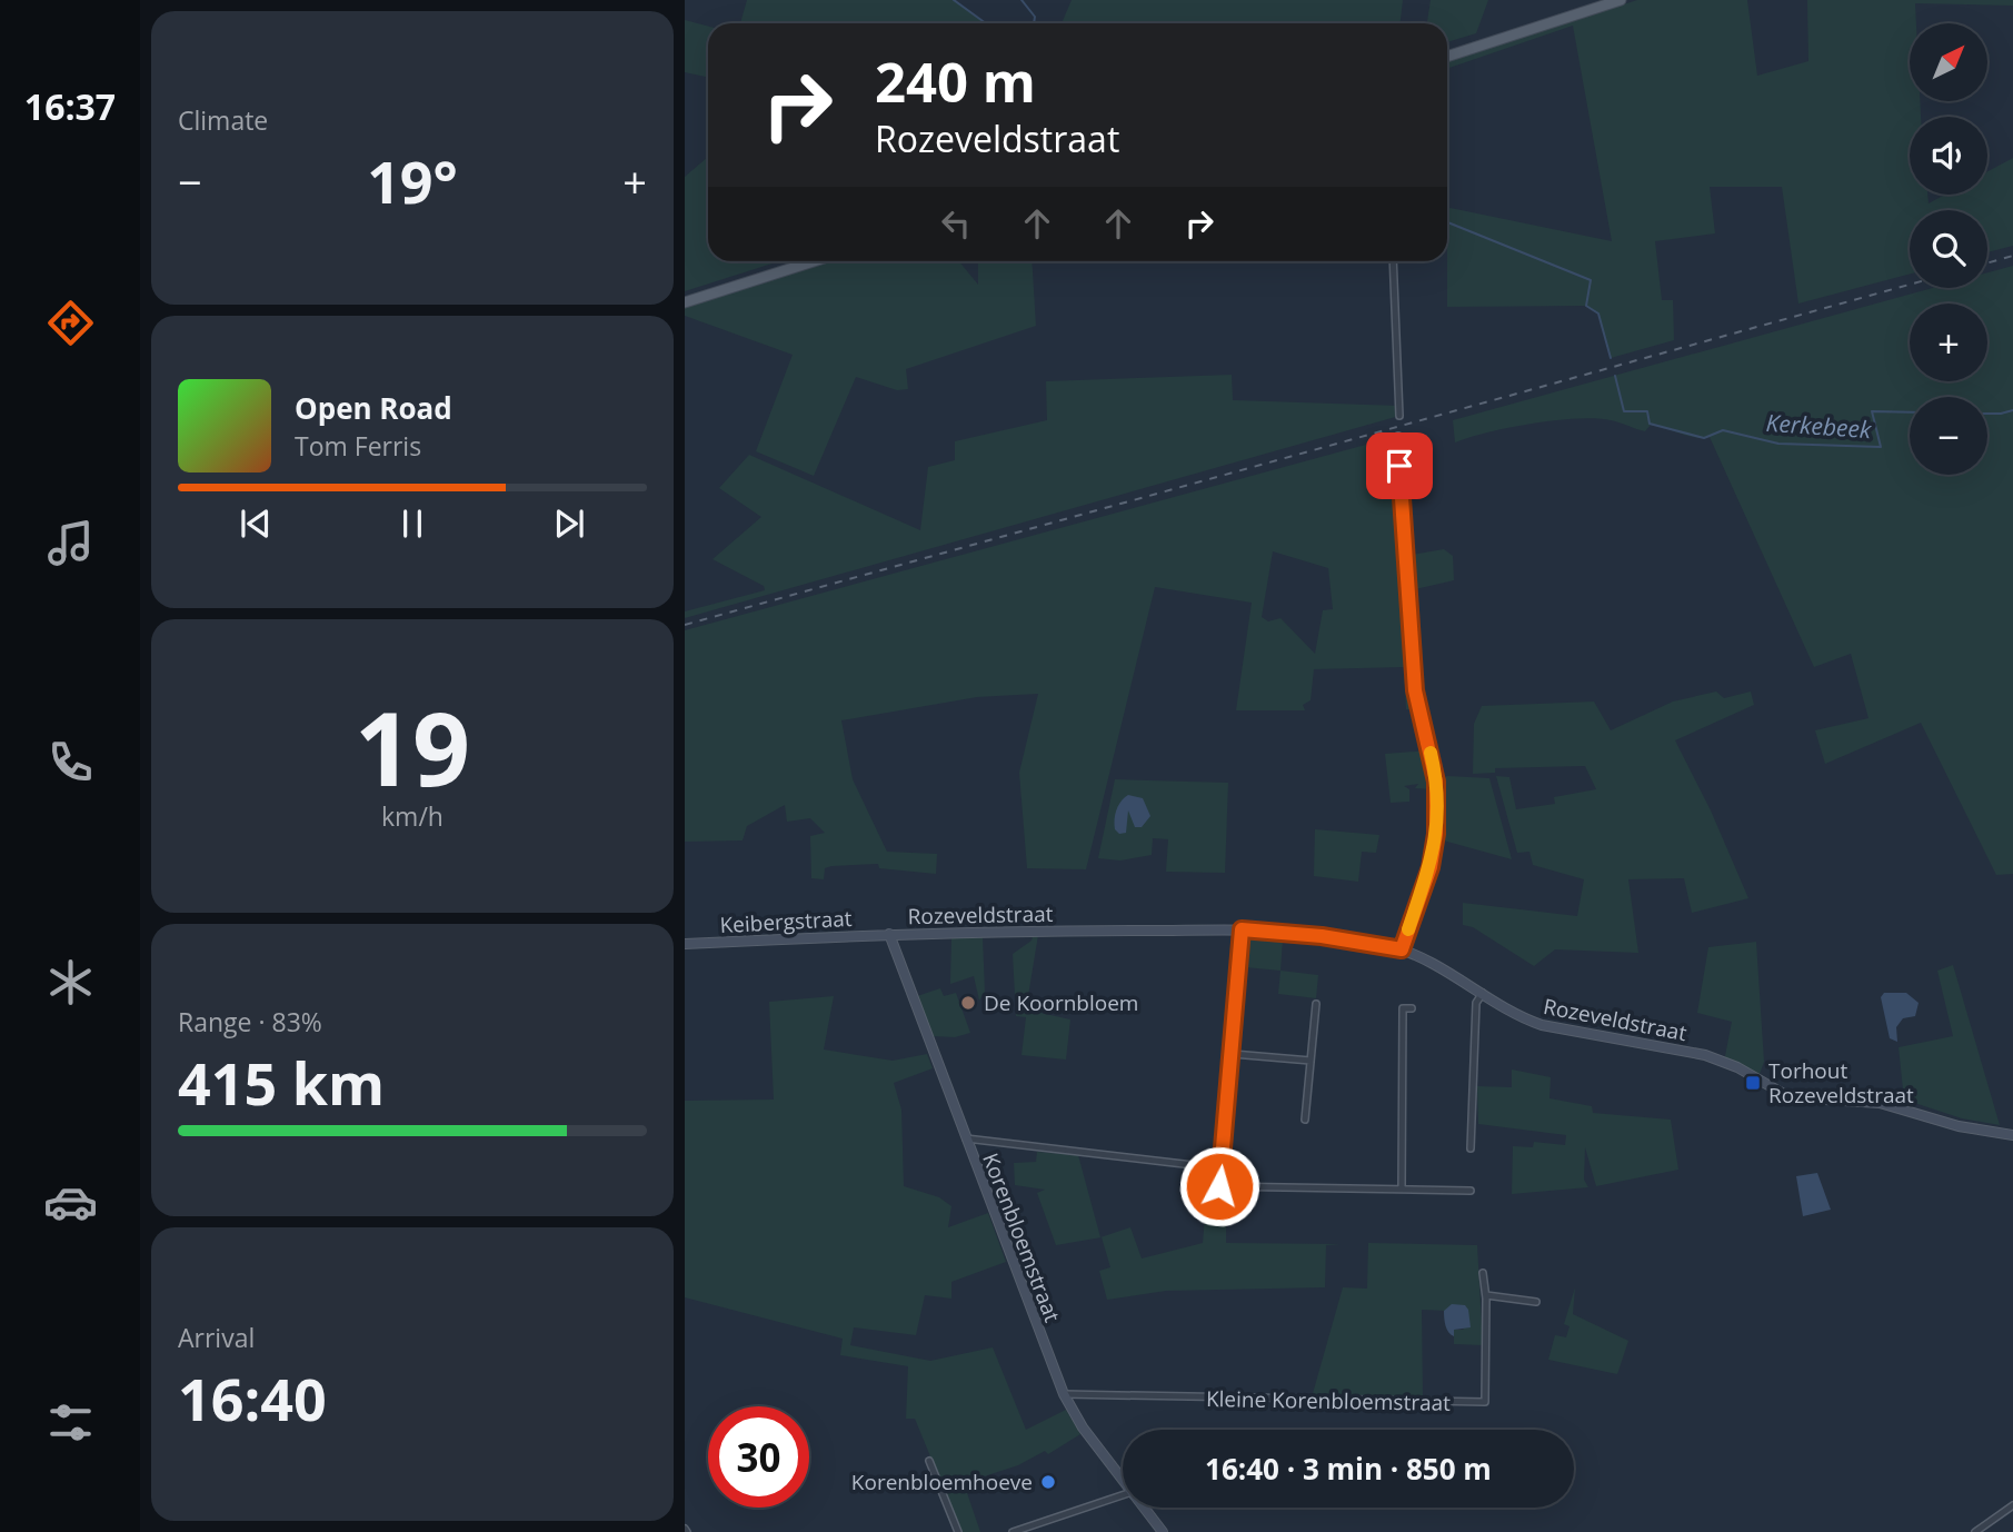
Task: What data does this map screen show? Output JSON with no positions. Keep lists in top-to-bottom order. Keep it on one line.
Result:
{"streets":{"street":["Rozeveldstraat","Keibergstraat","Korenbloemstraat","Kleine Korenbloemstraat"]},"crossings":[["Rozeveldstraat","Keibergstraat"],["Rozeveldstraat","Korenbloemstraat"],["Keibergstraat","Korenbloemstraat"],["Korenbloemstraat","Kleine Korenbloemstraat"]],"water":["Kerkebeek"],"places":{"other":["De Koornbloem","Korenbloemhoeve"],"transit":["Torhout Rozeveldstraat"]},"north":"top right","page":{"tabs":"16:37","tile":["Climate",["19","km/h"],["Range · 83%","415 km"],["Arrival","16:40"]],"map_buttons":["+","−"],"turn":["240 m","Rozeveldstraat"],"heat":["−","19°","+"],"song":["Open Road","Tom Ferris"],"limit":"30","trip":"16:40 · 3 min · 850 m"}}
